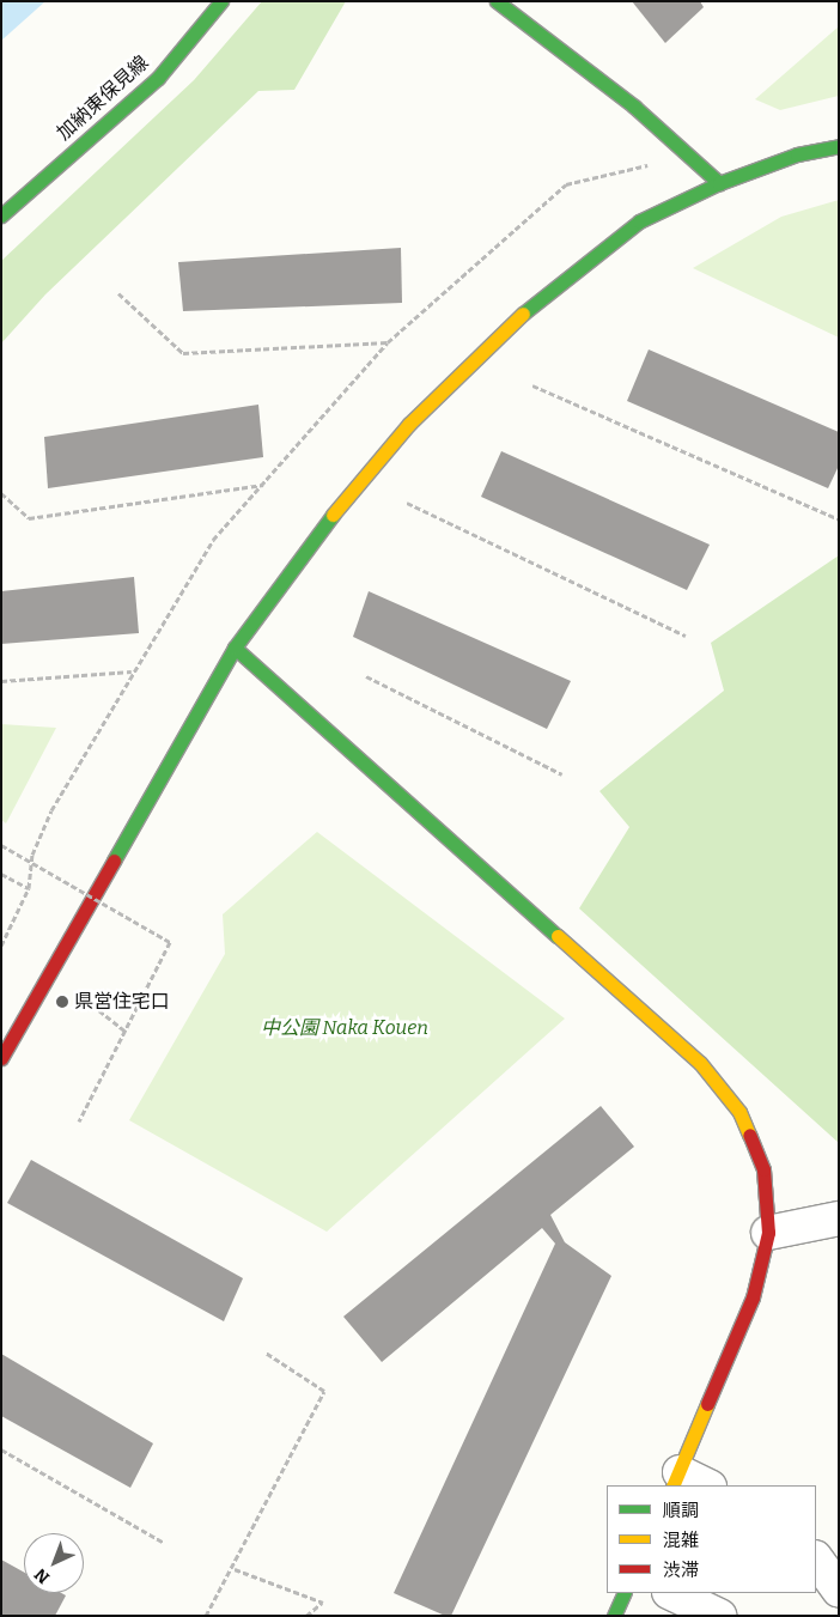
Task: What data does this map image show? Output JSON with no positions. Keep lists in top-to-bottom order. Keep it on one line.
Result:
{"streets":{"street":["加納東保見線"]},"parks":["中公園 Naka Kouen"],"places":["県営住宅口"],"legend":["順調","混雑","渋滞"],"north":"bottom left"}
